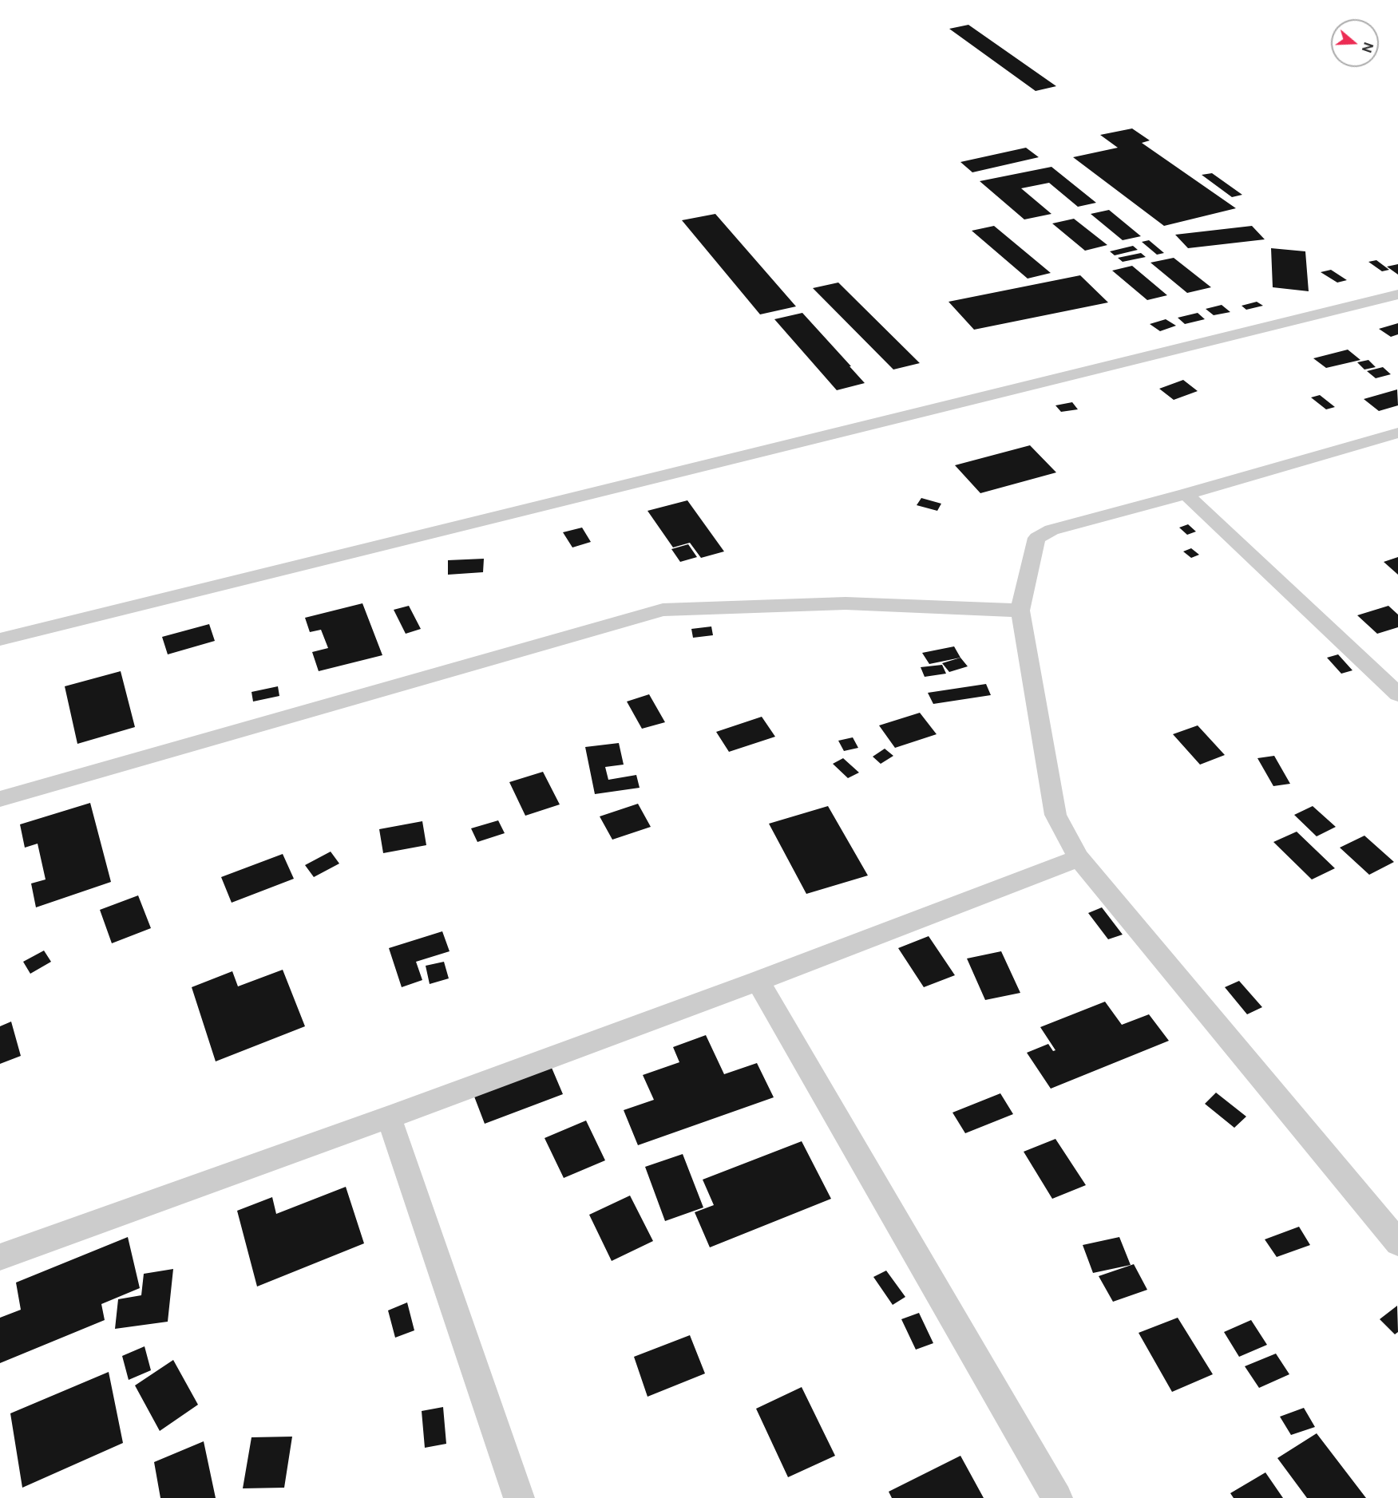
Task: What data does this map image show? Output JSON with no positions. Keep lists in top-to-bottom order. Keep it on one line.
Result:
{"north":"right"}
